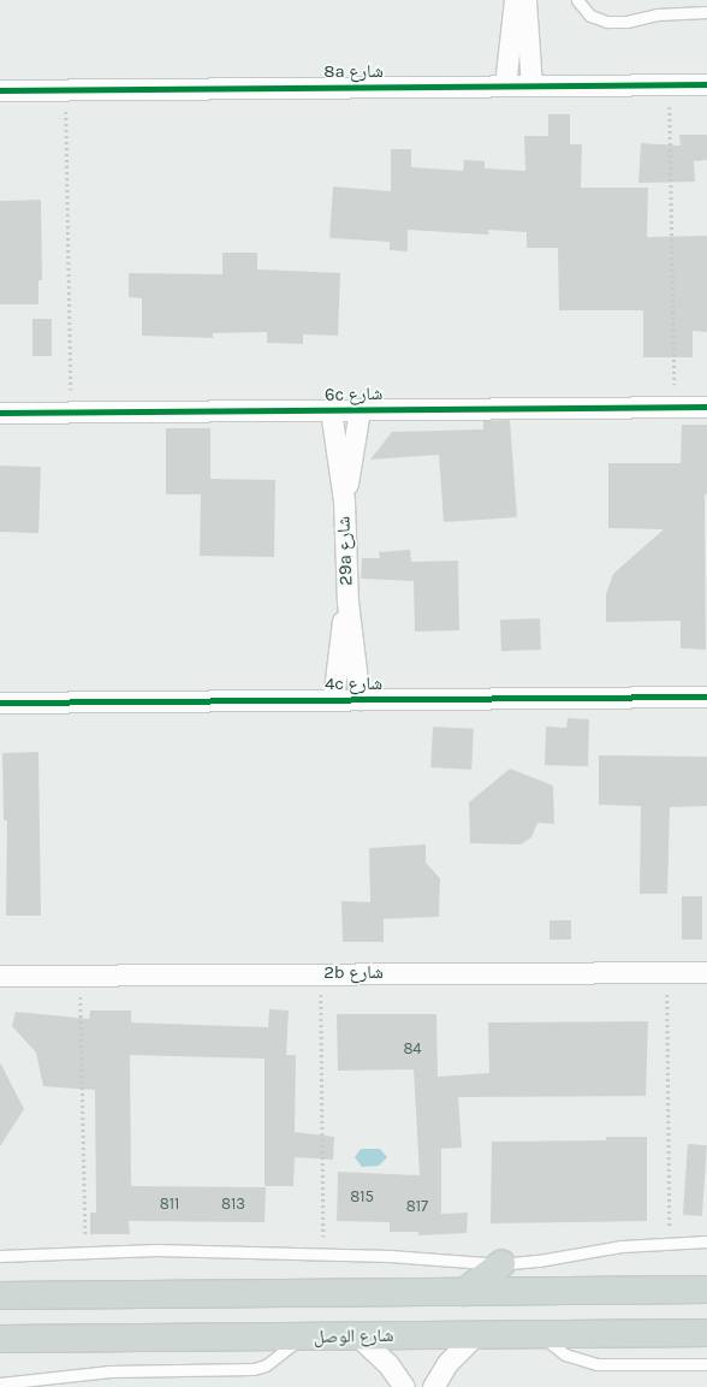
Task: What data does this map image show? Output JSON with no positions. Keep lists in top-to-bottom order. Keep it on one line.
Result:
{"streets":{"main road":["شارع الوصل"],"street":["8a شارع","6c شارع","29a شارع","4c شارع","2b شارع"]},"crossings":[["6c شارع","29a شارع"],["29a شارع","4c شارع"]],"house_numbers":["84","815","811","813","817"]}
